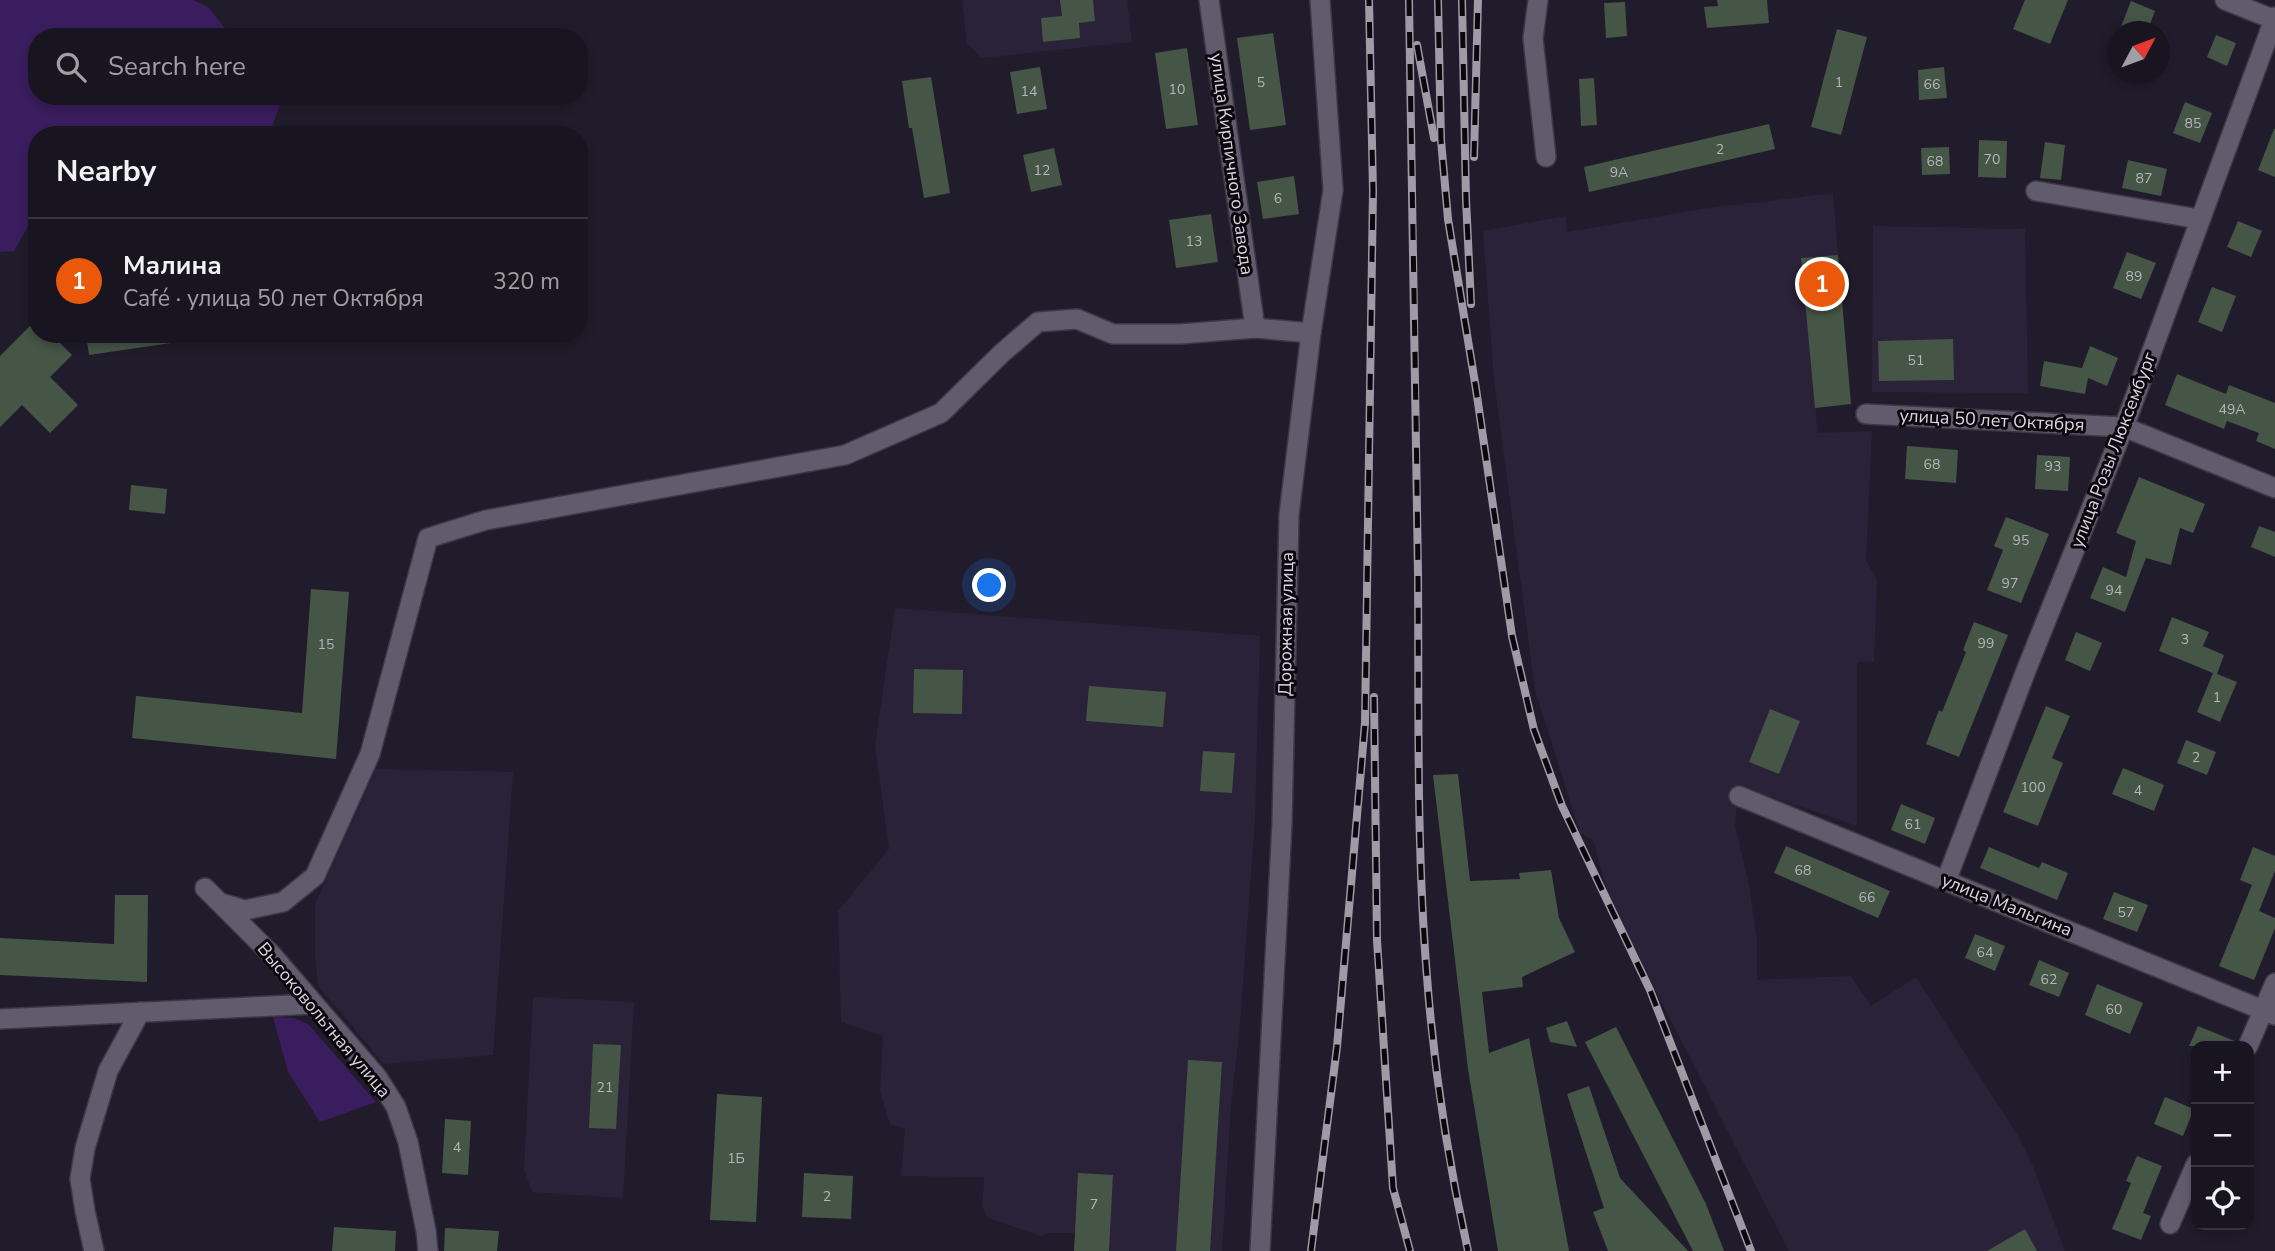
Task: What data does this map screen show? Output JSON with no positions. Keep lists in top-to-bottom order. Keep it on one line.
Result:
{"streets":{"street":["улица Кирпичного Завода","улица 50 лет Октября","улица Розы Люксембург","Дорожная улица","улица Мальгина","Высоковольтная улица"]},"crossings":[["улица 50 лет Октября","улица Розы Люксембург"],["улица Розы Люксембург","улица Мальгина"]],"house_numbers":["5","1","66","10","14","85","2","70","68","12","9А","87","6","13","89","51","49А","68","93","95","97","94","3","99","15","1","2","100","4","61","68","66","57","64","62","60","21","4","1Б","2","7"],"north":"top right","page":{"search":"Search here","heading":"Nearby","list":[{"mark":"1","name":"Малина","note":"Café · улица 50 лет Октября","value":"320 m"}],"pins":"1","map_buttons":["+","−"]}}
